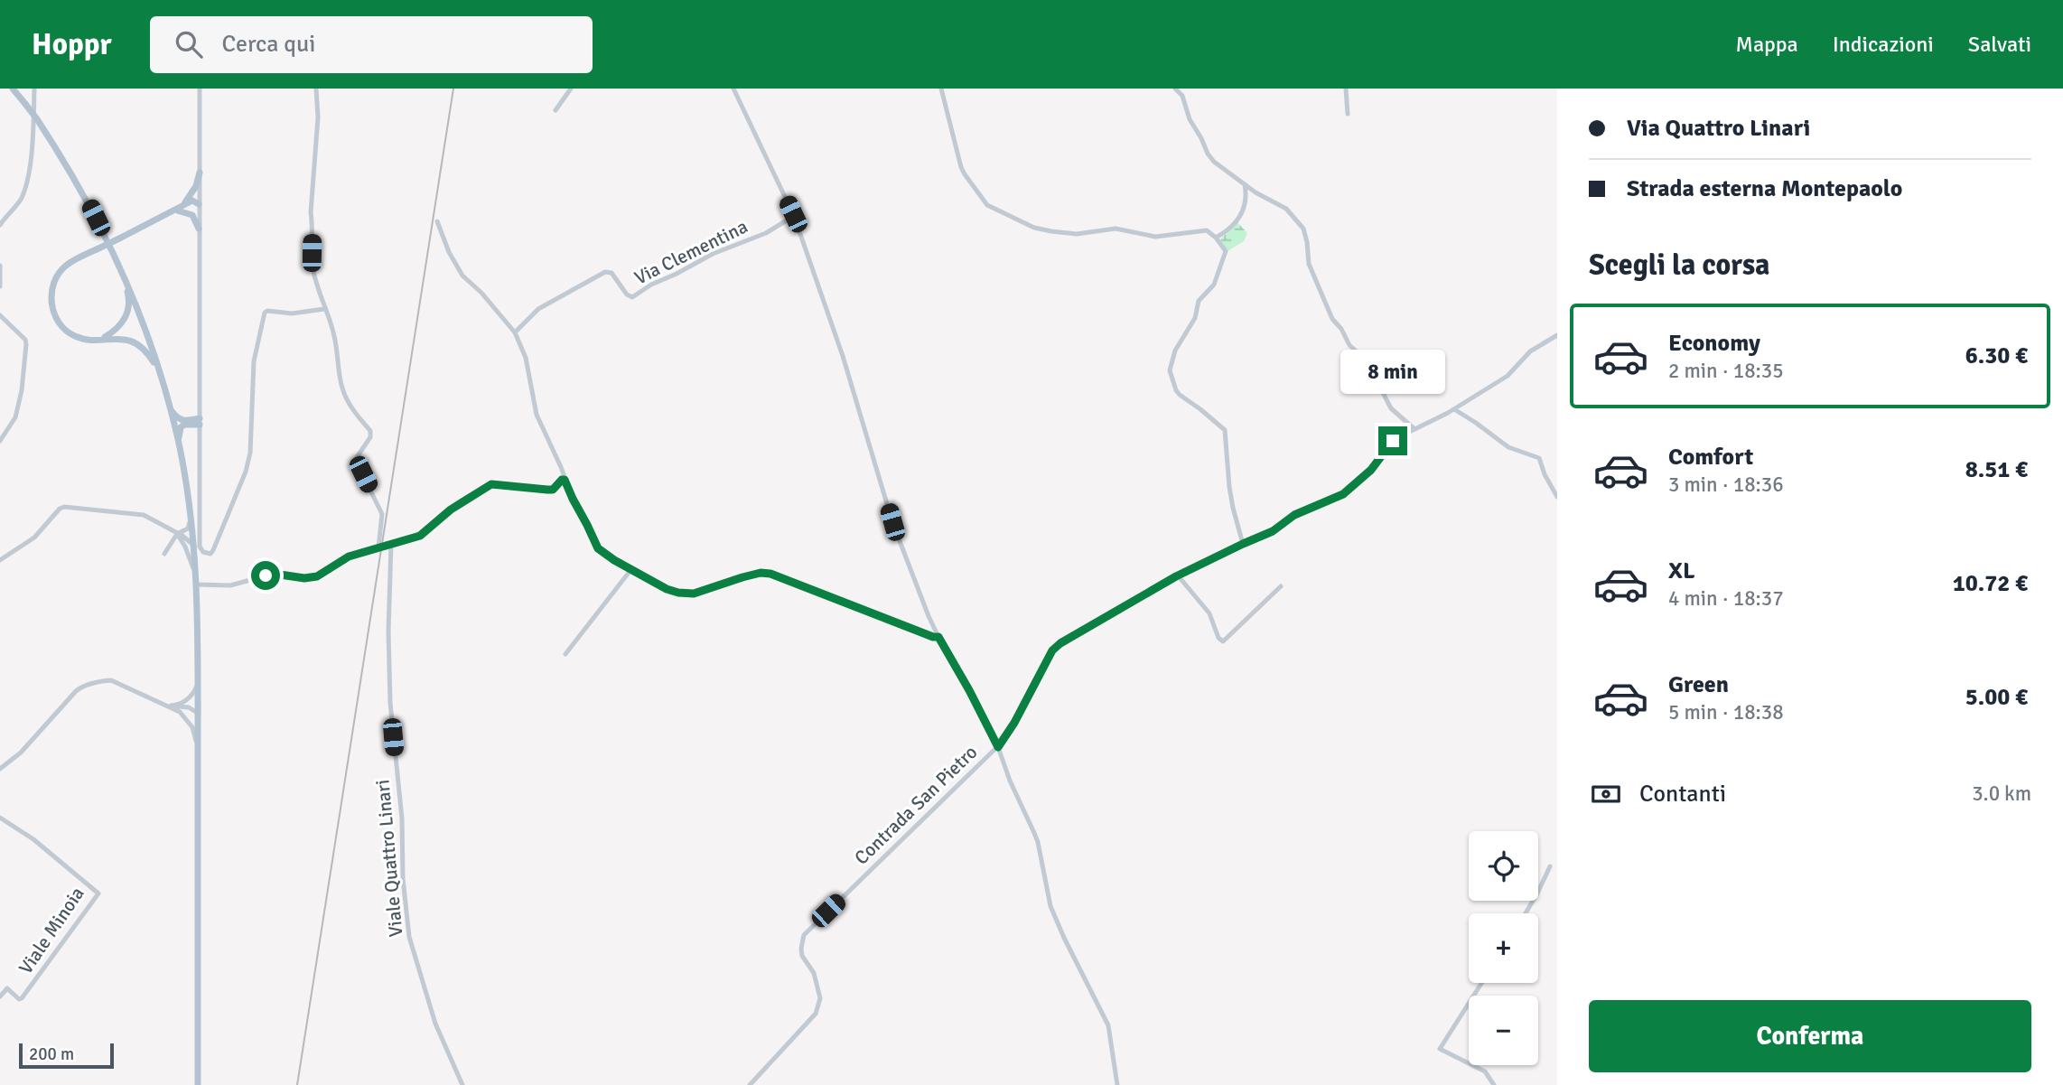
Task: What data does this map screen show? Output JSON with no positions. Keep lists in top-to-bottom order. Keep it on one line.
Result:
{"streets":{"street":["Via Clementina","Contrada San Pietro","Viale Quattro Linari","Viale Minoia"]},"scale_bar":"200 m","page":{"header":"Hoppr","search":"Cerca qui","nav":["Mappa","Indicazioni","Salvati"],"banner":["Via Quattro Linari","Strada esterna Montepaolo"],"heading":"Scegli la corsa","list":[{"name":"Economy","note":"2 min · 18:35","value":"6.30 €"},{"name":"Comfort","note":"3 min · 18:36","value":"8.51 €"},{"name":"XL","note":"4 min · 18:37","value":"10.72 €"},{"name":"Green","note":"5 min · 18:38","value":"5.00 €"}],"bubble":"8 min","pay":["Contanti","3.0 km"],"map_buttons":["+","−"],"buttons":"Conferma","scale":"200 m"}}
